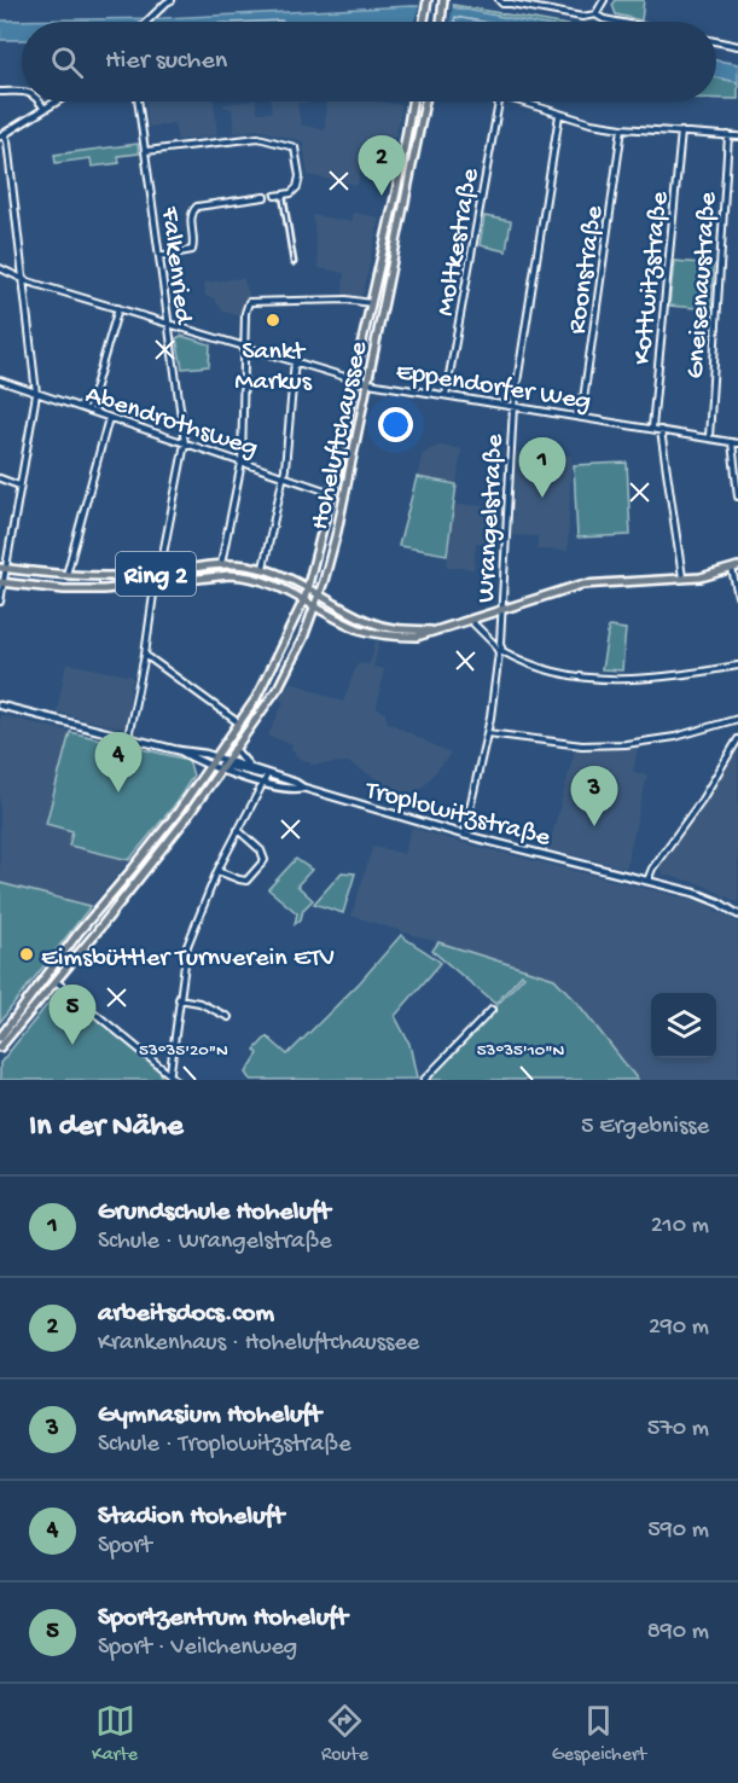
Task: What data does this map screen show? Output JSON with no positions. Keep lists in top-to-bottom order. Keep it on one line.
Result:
{"streets":{"main road":["Hoheluftchaussee","Ring 2"],"street":["Moltkestraße","Falkenried","Roonstraße","Kottwitzstraße","Gneisenaustraße","Eppendorfer Weg","Abendrothsweg","Wrangelstraße","Troplowitzstraße"]},"crossings":[["Moltkestraße","Eppendorfer Weg"],["Falkenried","Eppendorfer Weg"],["Falkenried","Abendrothsweg"],["Falkenried","Ring 2"],["Roonstraße","Eppendorfer Weg"],["Kottwitzstraße","Eppendorfer Weg"],["Gneisenaustraße","Eppendorfer Weg"],["Eppendorfer Weg","Hoheluftchaussee"],["Eppendorfer Weg","Wrangelstraße"],["Abendrothsweg","Hoheluftchaussee"],["Hoheluftchaussee","Ring 2"],["Hoheluftchaussee","Troplowitzstraße"],["Wrangelstraße","Ring 2"],["Wrangelstraße","Troplowitzstraße"]],"places":["Sankt Markus","Eimsbüttler Turnverein ETV"],"page":{"search":"Hier suchen","pins":["2","1","4","3","5"],"heading":["In der Nähe","5 Ergebnisse"],"list":[{"mark":"1","name":"Grundschule Hoheluft","note":"Schule · Wrangelstraße","value":"210 m"},{"mark":"2","name":"arbeitsdocs.com","note":"Krankenhaus · Hoheluftchaussee","value":"290 m"},{"mark":"3","name":"Gymnasium Hoheluft","note":"Schule · Troplowitzstraße","value":"570 m"},{"mark":"4","name":"Stadion Hoheluft","note":"Sport","value":"590 m"},{"mark":"5","name":"Sportzentrum Hoheluft","note":"Sport · Veilchenweg","value":"890 m"}],"nav":["Karte","Route","Gespeichert"]},"coordinates":["53°35'20\"N","53°35'10\"N"]}
